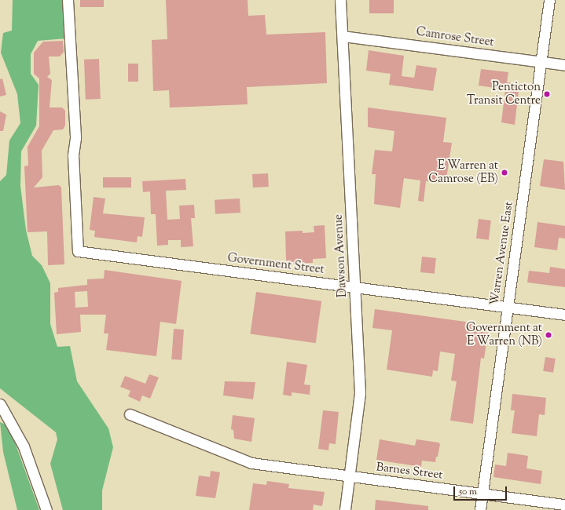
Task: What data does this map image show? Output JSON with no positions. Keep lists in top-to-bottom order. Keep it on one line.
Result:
{"streets":{"street":["Camrose Street","Warren Avenue East","Dawson Avenue","Government Street","Barnes Street"]},"crossings":[["Camrose Street","Warren Avenue East"],["Camrose Street","Dawson Avenue"],["Warren Avenue East","Government Street"],["Warren Avenue East","Barnes Street"],["Dawson Avenue","Government Street"],["Dawson Avenue","Barnes Street"]],"places":["Penticton Transit Centre","E Warren at Camrose (EB)","Government at E Warren (NB)"],"scale_bar":"50 m"}
